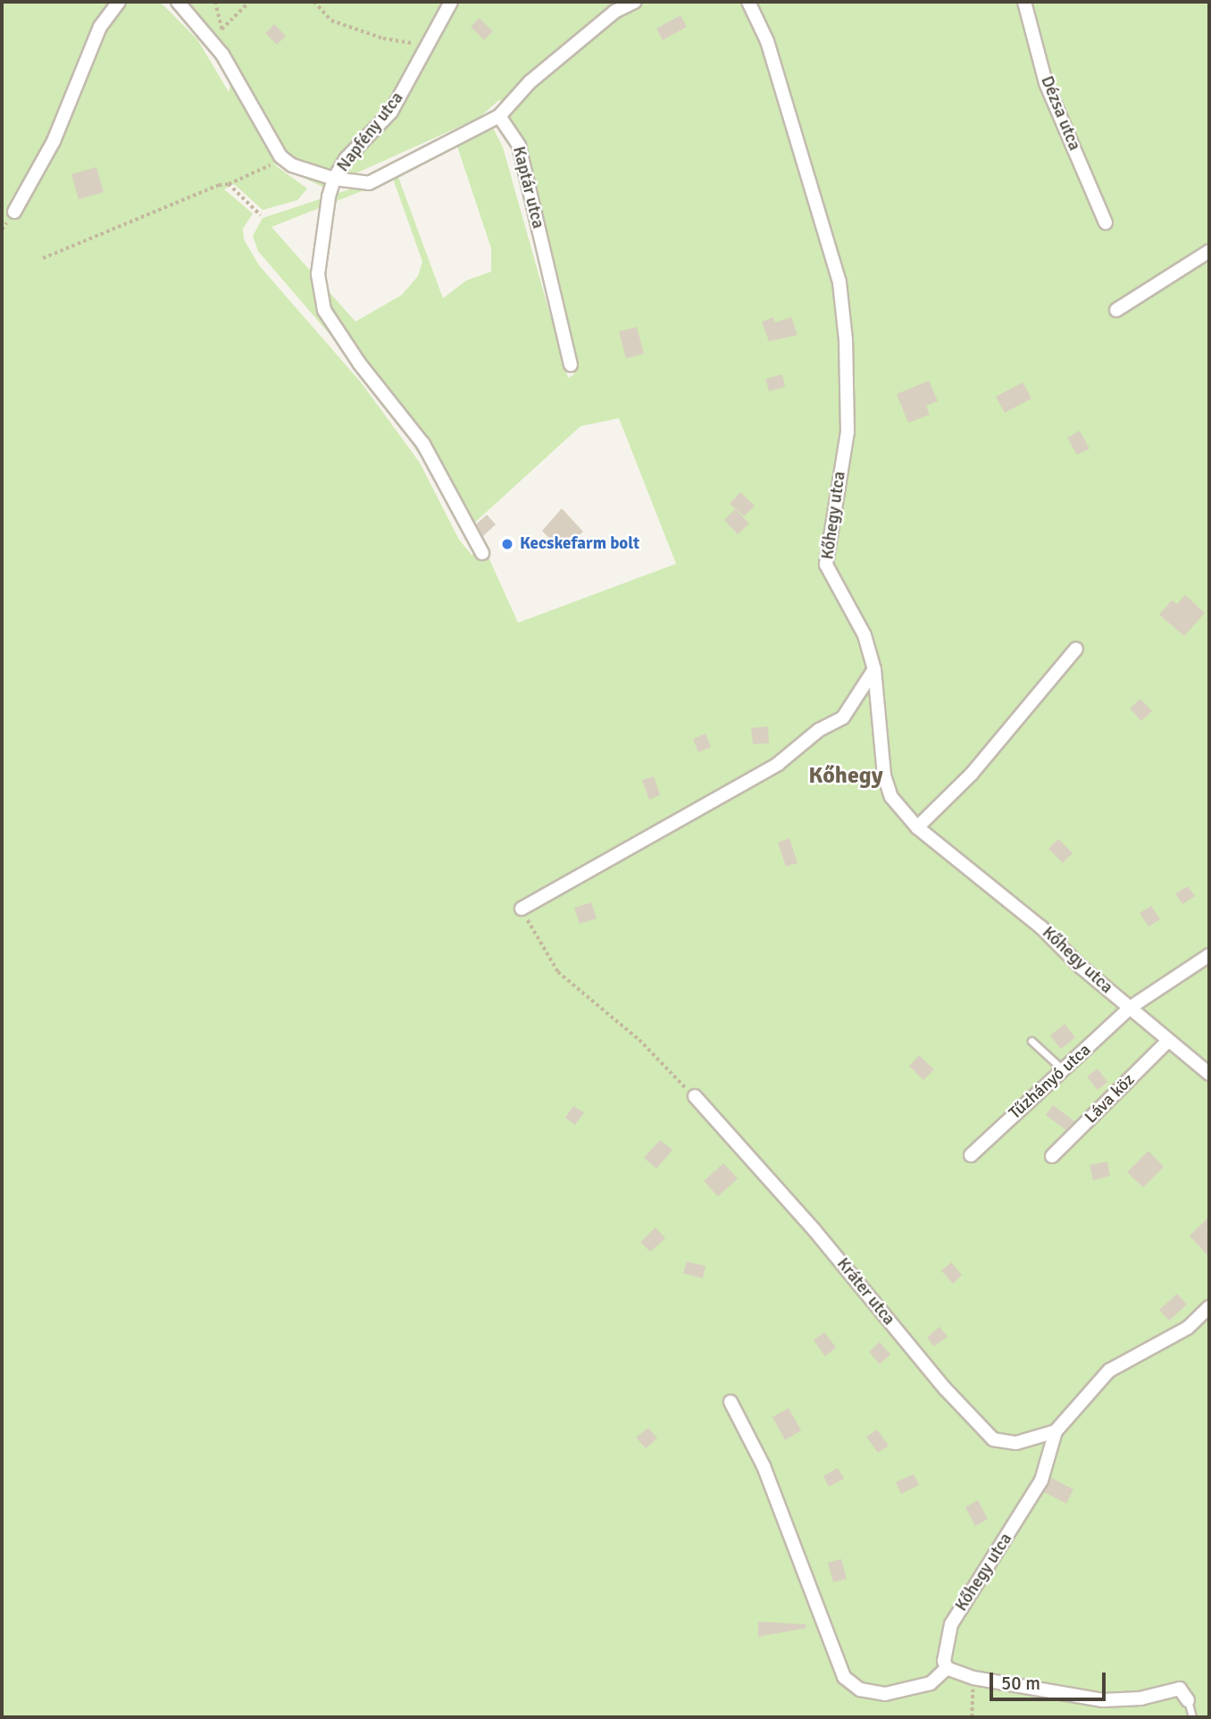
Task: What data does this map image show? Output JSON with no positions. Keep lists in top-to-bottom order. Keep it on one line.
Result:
{"streets":{"street":["Dézsa utca","Napfény utca","Kaptár utca","Kőhegy utca","Tűzhányó utca","Láva köz","Kráter utca"]},"crossings":[["Kőhegy utca","Tűzhányó utca"],["Kőhegy utca","Láva köz"],["Kőhegy utca","Kráter utca"]],"districts":["Kőhegy"],"places":["Kecskefarm bolt"],"scale_bar":"50 m"}
